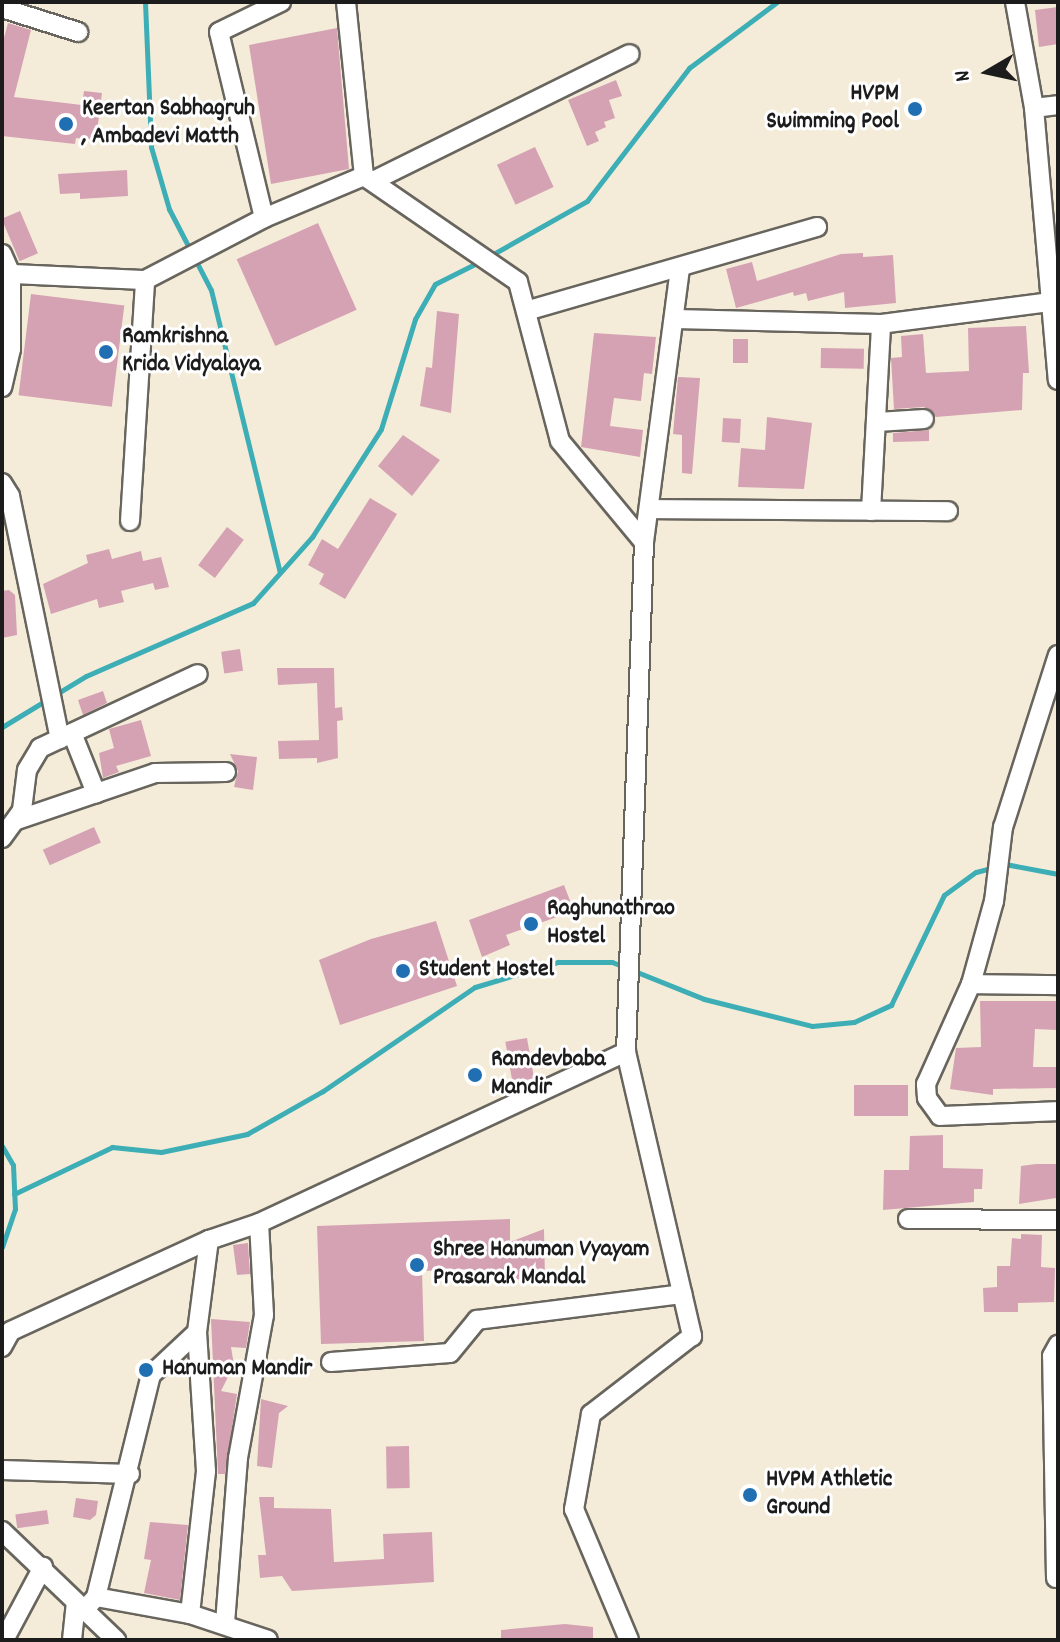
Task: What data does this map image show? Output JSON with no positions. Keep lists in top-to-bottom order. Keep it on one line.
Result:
{"places":["HVPM Swimming Pool","Keertan Sabhagruh , Ambadevi Matth","Ramkrishna Krida Vidyalaya","Raghunathrao Hostel","Student Hostel","Ramdevbaba Mandir","Shree Hanuman Vyayam Prasarak Mandal","Hanuman Mandir","HVPM Athletic Ground"],"north":"left"}
